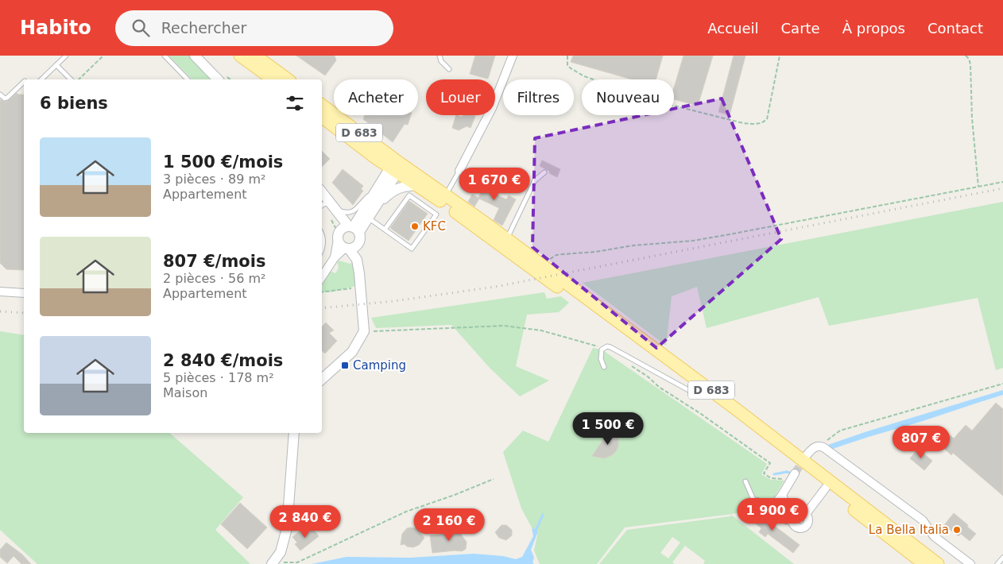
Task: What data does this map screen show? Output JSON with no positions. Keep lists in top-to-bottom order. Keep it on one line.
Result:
{"streets":{"main road":["D 683"]},"places":{"other":["KFC","La Bella Italia"],"transit":["Camping"]},"page":{"header":"Habito","search":"Rechercher","nav":["Accueil","Carte","À propos","Contact"],"chip":["Acheter","Louer","Filtres","Nouveau"],"heading":"6 biens","list":[{"name":"1 500 €/mois","note":"3 pièces · 89 m² · Appartement"},{"name":"807 €/mois","note":"2 pièces · 56 m² · Appartement"},{"name":"2 840 €/mois","note":"5 pièces · 178 m² · Maison"}],"price":["1 670 €","1 500 €","807 €","1 900 €","2 840 €","2 160 €"]}}
